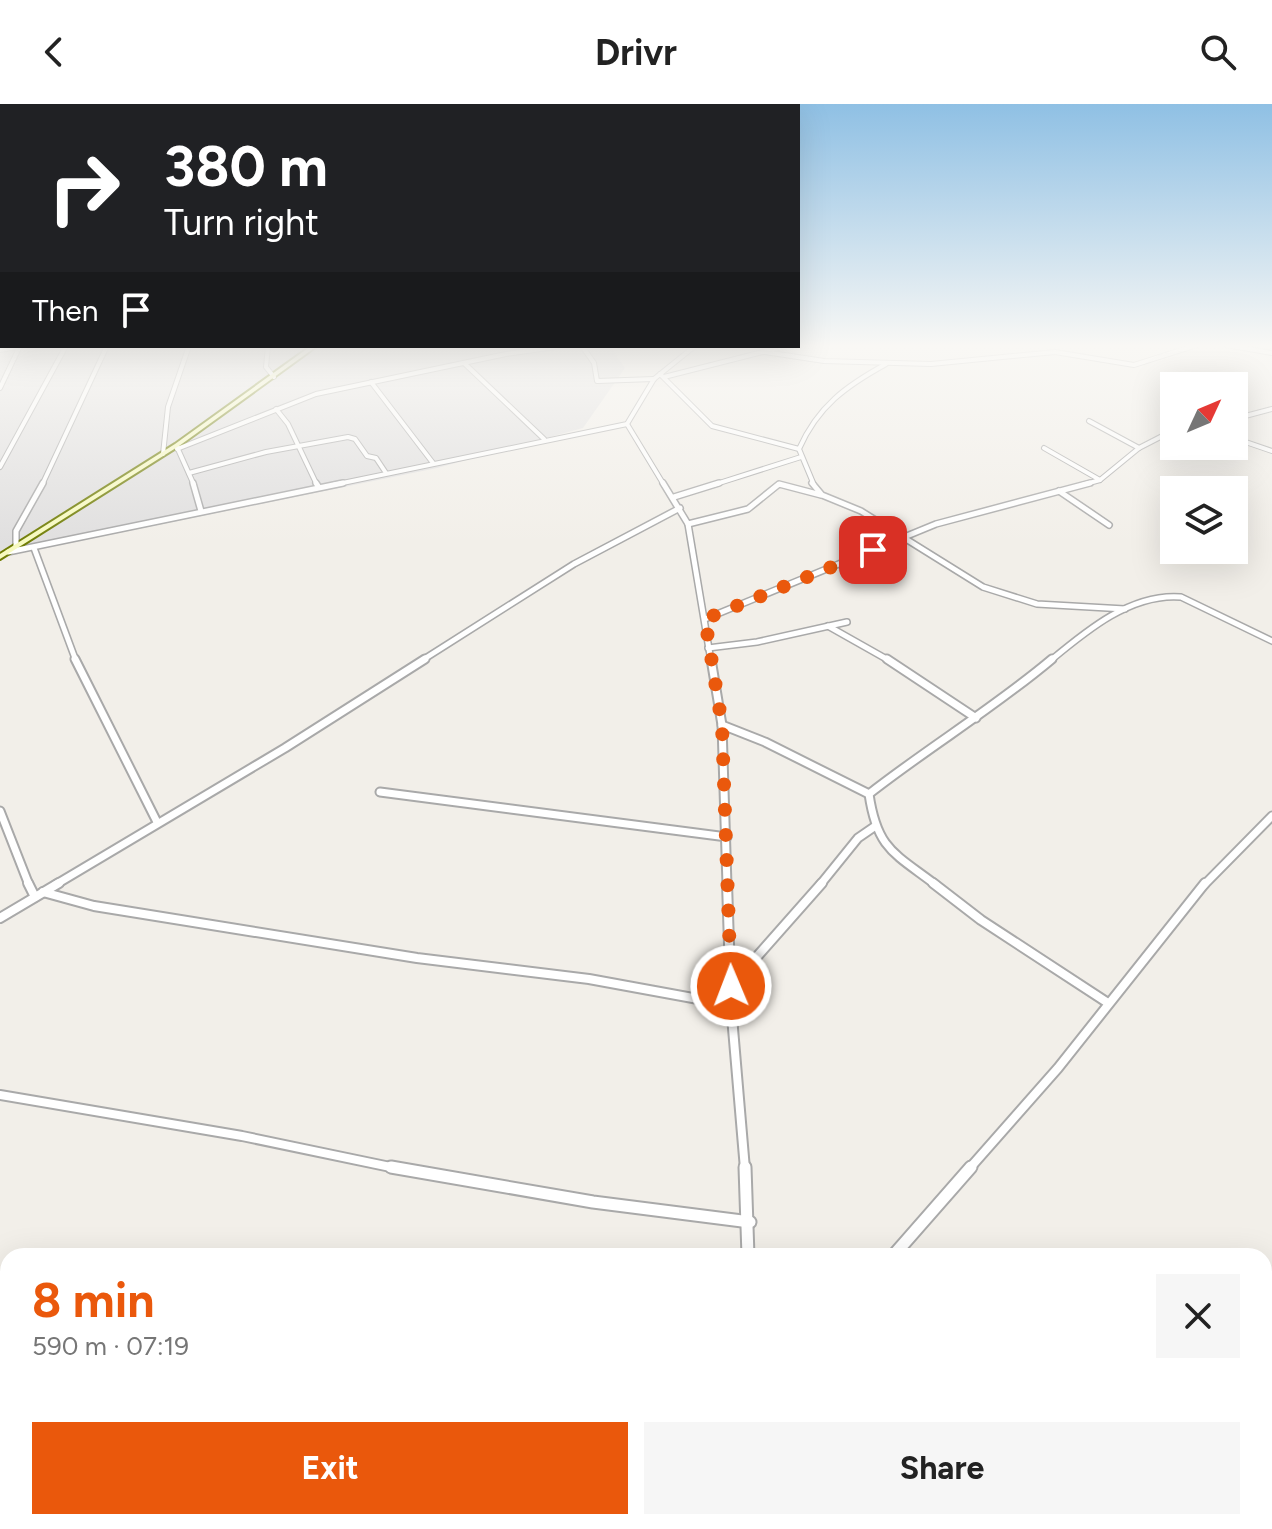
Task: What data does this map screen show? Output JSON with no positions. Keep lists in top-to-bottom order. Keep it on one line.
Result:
{"north":"top right","page":{"header":"Drivr","turn":["380 m","Turn right"],"then":"Then","heading":["8 min","590 m · 07:19"],"buttons":["Exit","Share"]}}
